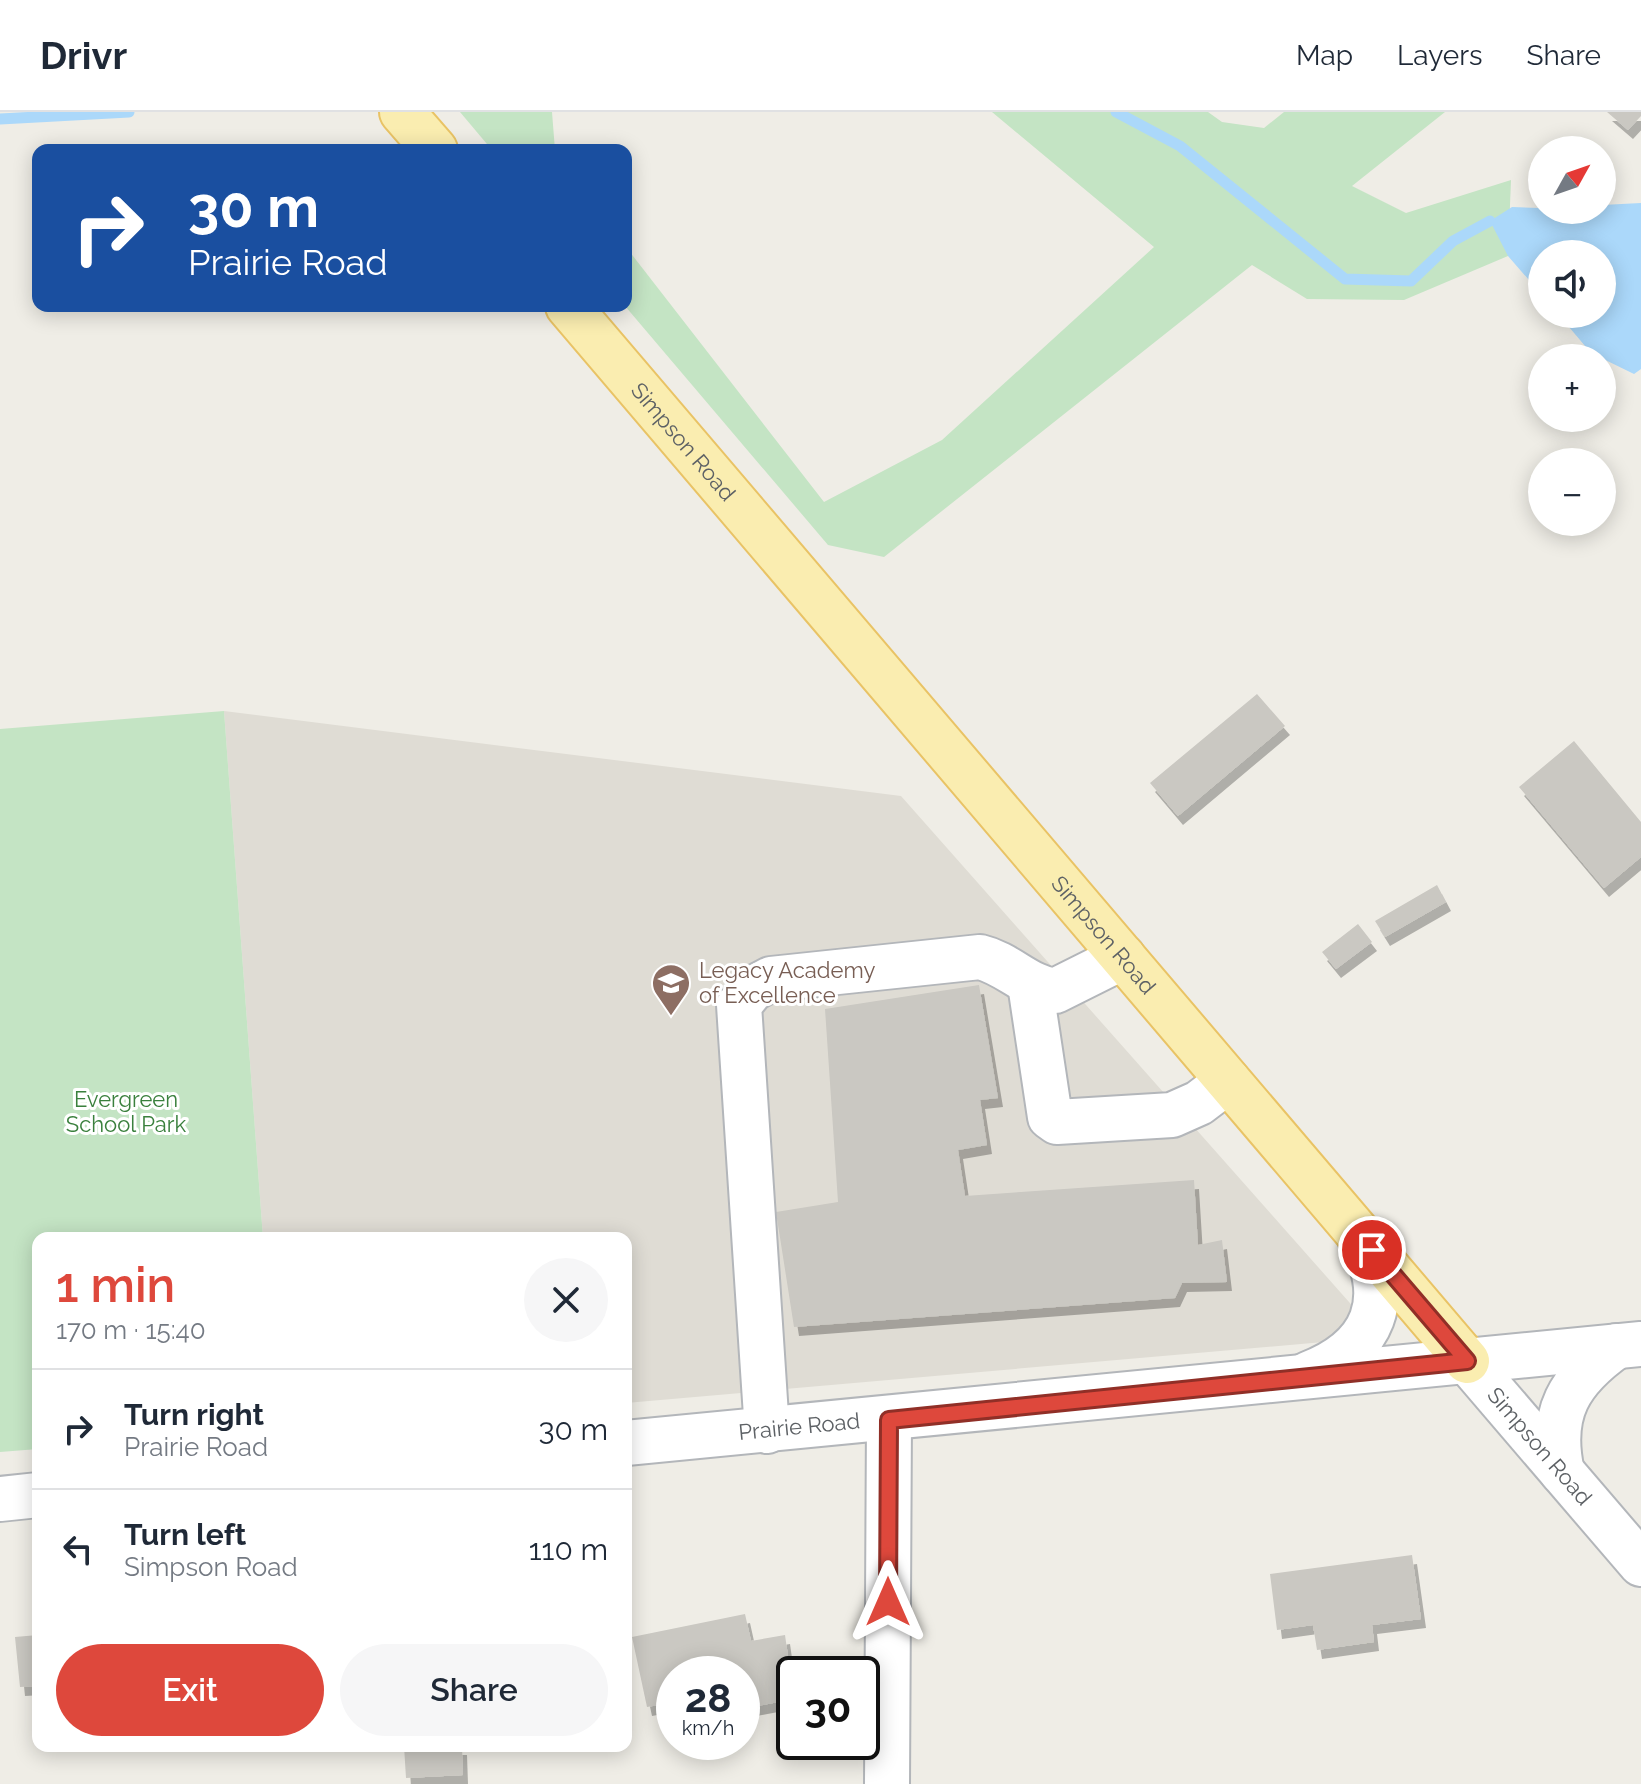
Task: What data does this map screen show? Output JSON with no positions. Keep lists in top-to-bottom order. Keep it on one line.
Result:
{"streets":{"main road":["Simpson Road"],"street":["Prairie Road"]},"crossings":[["Simpson Road","Prairie Road"]],"parks":["Evergreen School Park"],"places":{"school or university":["Legacy Academy of Excellence"]},"north":"top right","page":{"header":"Drivr","nav":["Map","Layers","Share"],"map_buttons":["+","−"],"turn":["30 m","Prairie Road"],"heading":["1 min","170 m · 15:40"],"list":[{"name":"Turn right","note":"Prairie Road","value":"30 m"},{"name":"Turn left","note":"Simpson Road","value":"110 m"}],"buttons":["Exit","Share"],"speed":"28 km/h","limit":"30"}}
